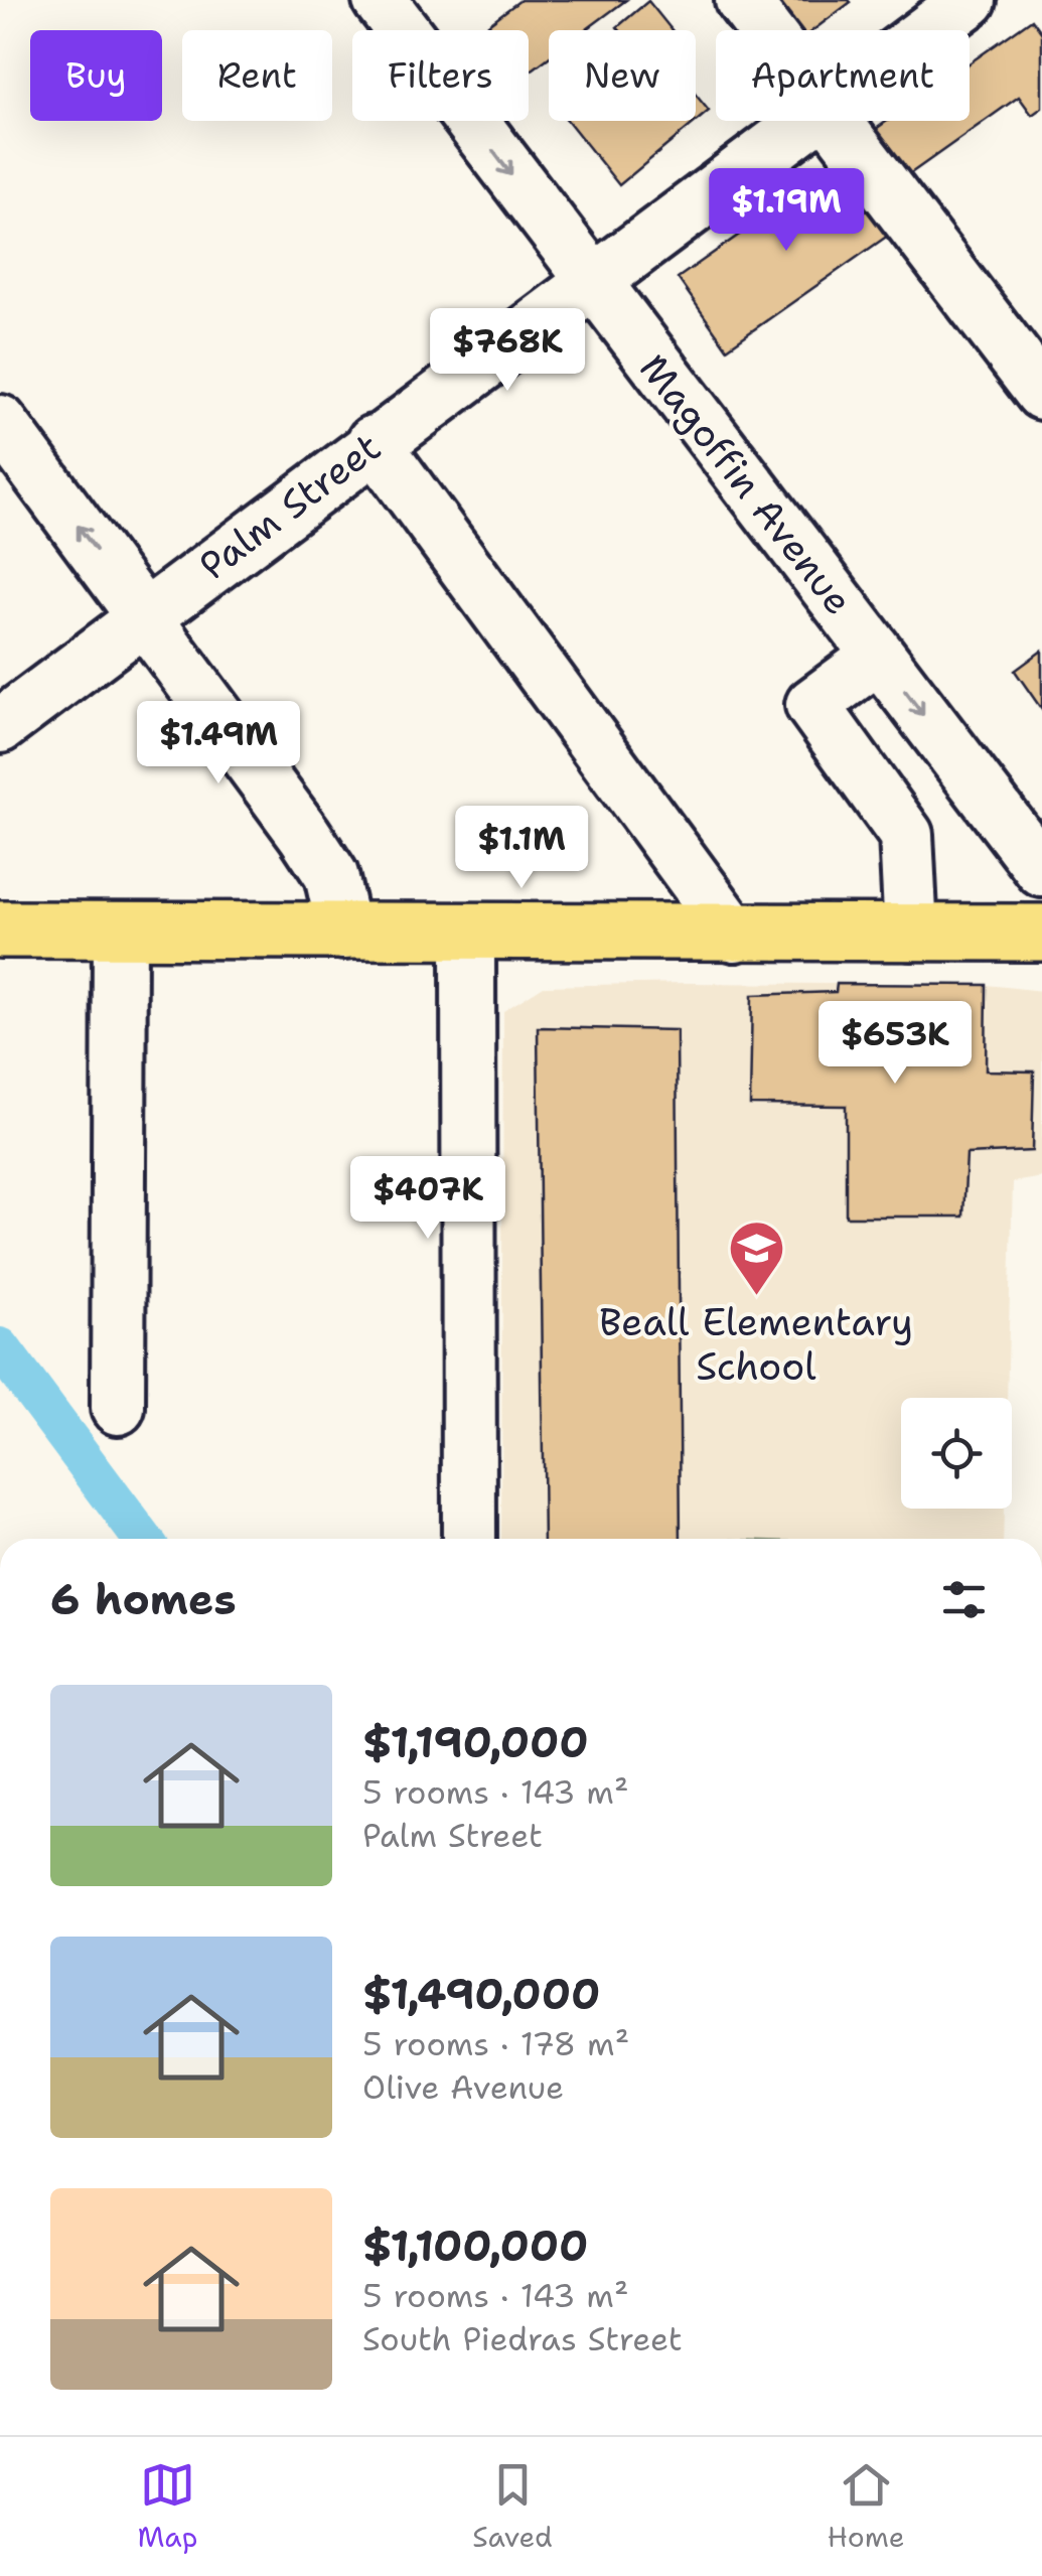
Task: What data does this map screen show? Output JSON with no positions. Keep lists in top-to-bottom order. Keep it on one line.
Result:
{"streets":{"street":["Magoffin Avenue","Palm Street"]},"crossings":[["Magoffin Avenue","Palm Street"]],"one_way":["Magoffin Avenue"],"places":{"school or university":["Beall Elementary School"]},"page":{"chip":["Buy","Rent","Filters","New","Apartment"],"price":["$1.19M","$768K","$1.49M","$1.1M","$653K","$407K"],"heading":"6 homes","list":[{"name":"$1,190,000","note":"5 rooms · 143 m² · Palm Street"},{"name":"$1,490,000","note":"5 rooms · 178 m² · Olive Avenue"},{"name":"$1,100,000","note":"5 rooms · 143 m² · South Piedras Street"}],"tabs":["Map","Saved","Home"]}}
